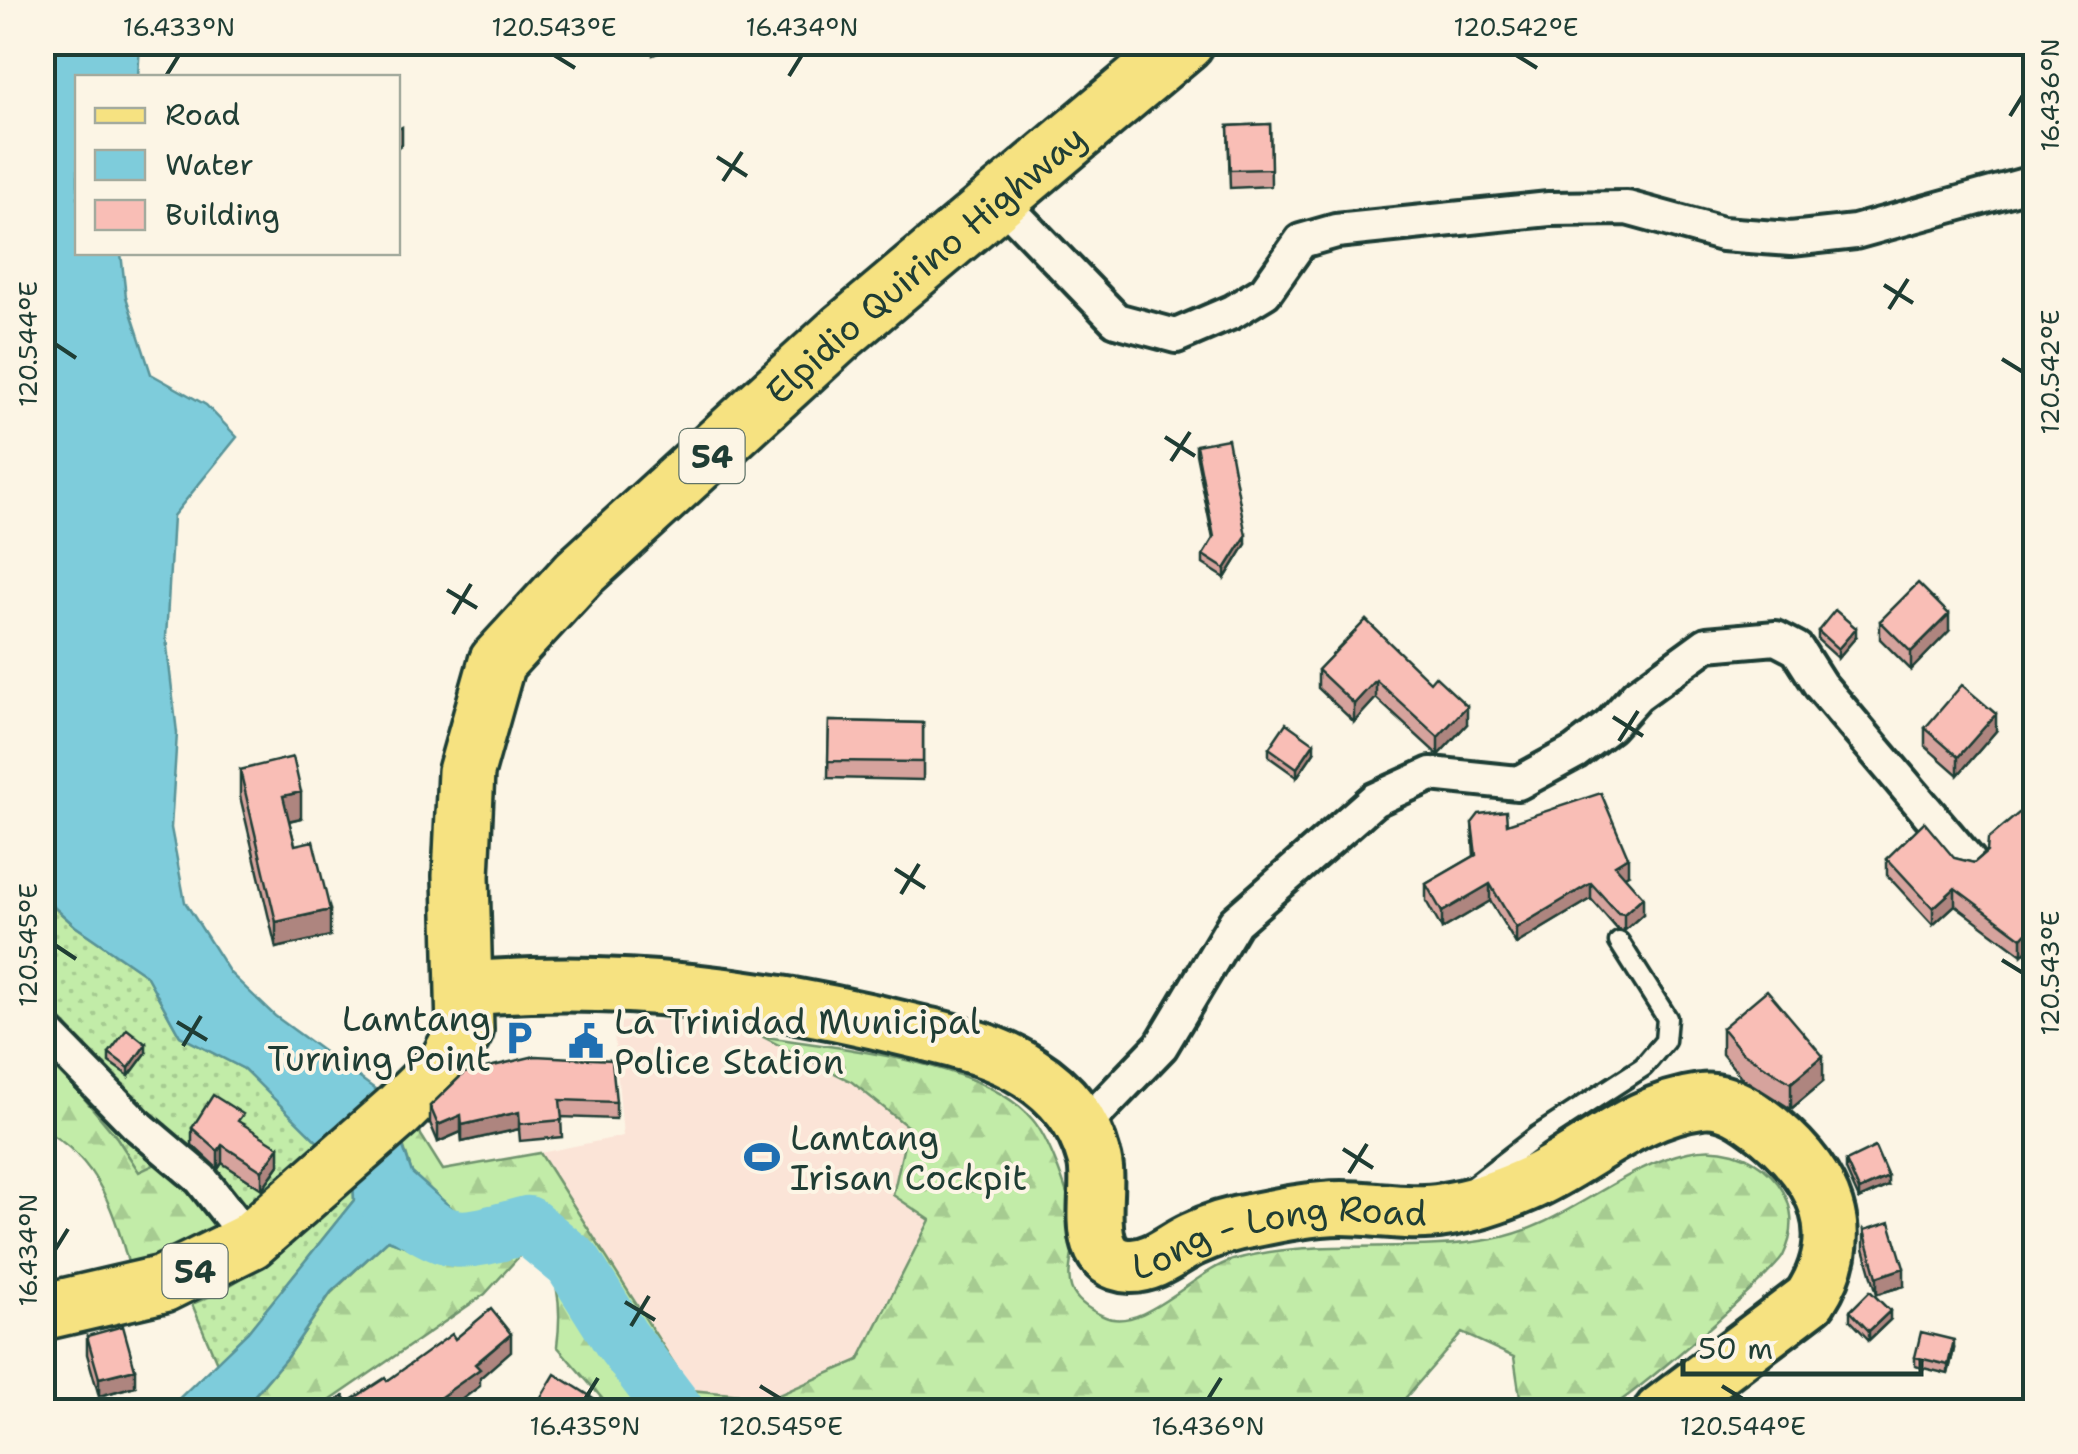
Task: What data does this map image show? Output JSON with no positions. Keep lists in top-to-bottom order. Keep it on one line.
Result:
{"streets":{"highway":["Elpidio Quirino Highway","54"],"main road":["Long - Long Road"]},"crossings":[["Elpidio Quirino Highway","Long - Long Road"]],"places":{"parking":["Lamtang Turning Point"],"public building":["La Trinidad Municipal Police Station"],"sports":["Lamtang Irisan Cockpit"]},"legend":["Road","Water","Building"],"scale_bar":"50 m","coordinates":["16.433°N","120.543°E","16.434°N","120.542°E","16.436°N","120.544°E","120.545°E","16.435°N"]}
